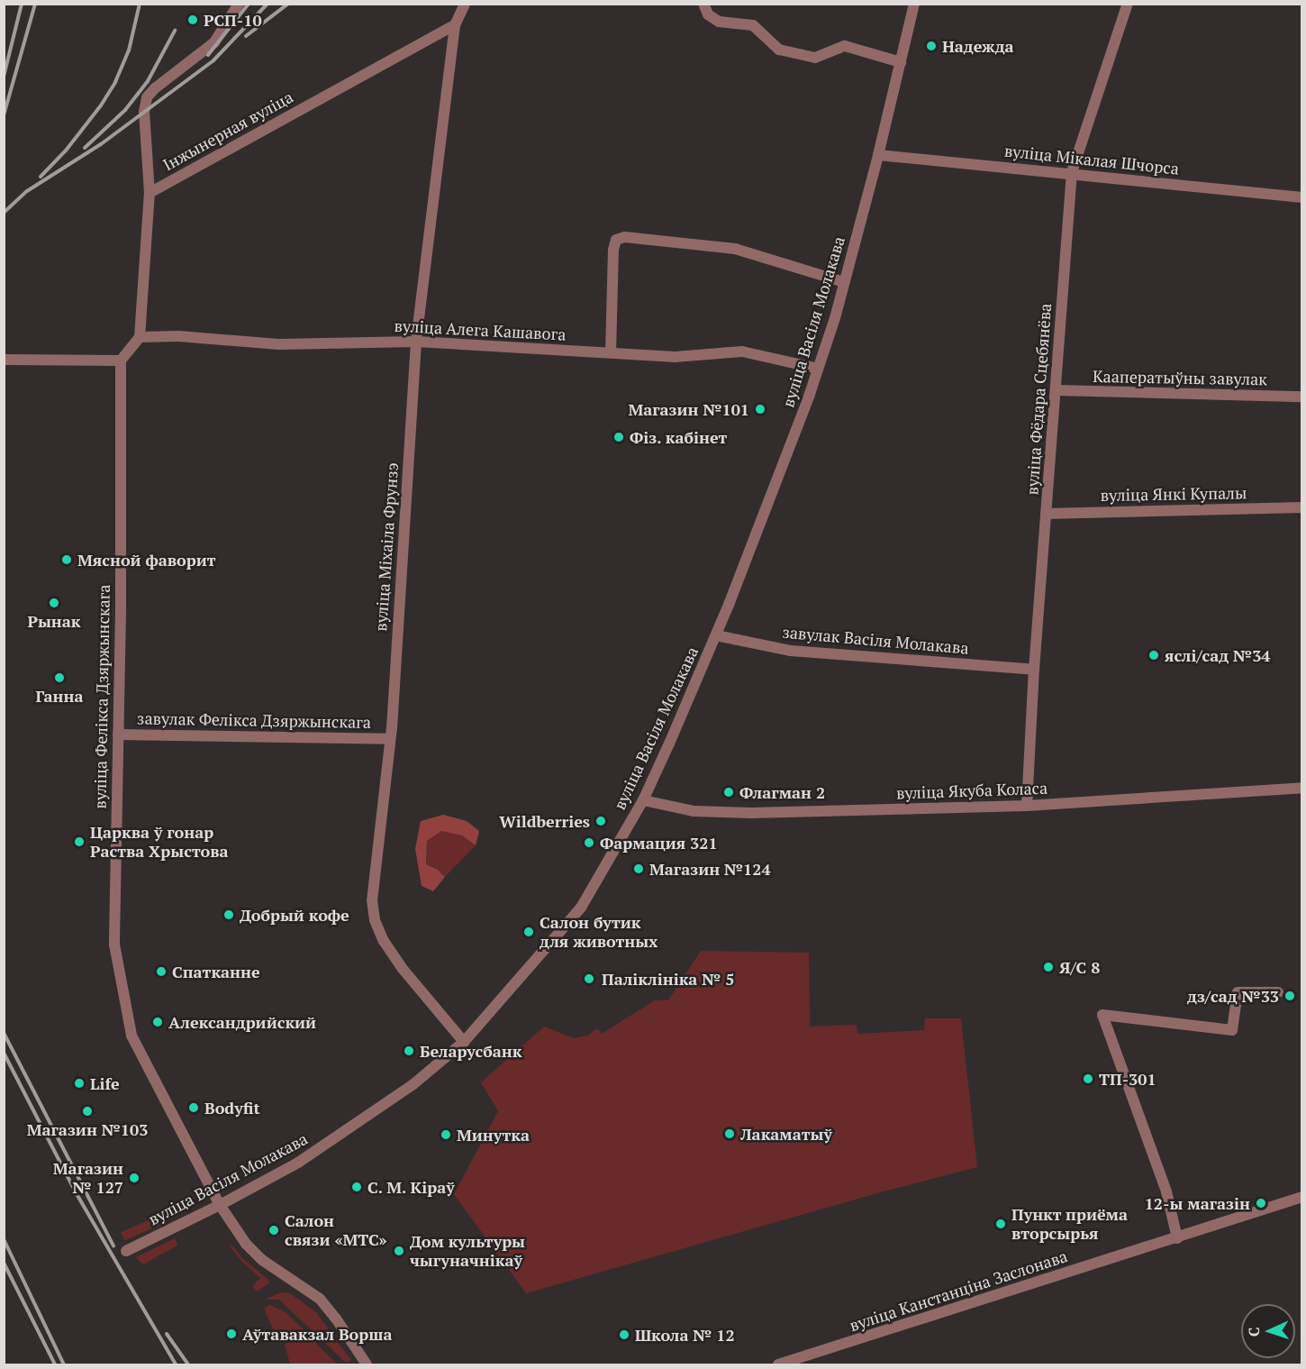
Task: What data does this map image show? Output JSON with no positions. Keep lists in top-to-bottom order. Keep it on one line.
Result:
{"streets":{"street":["Інжынерная вуліца","вуліца Мікалая Шчорса","вуліца Васіля Молакава","вуліца Алега Кашавога","Кааператыўны завулак","вуліца Фёдара Сцебянёва","вуліца Янкі Купалы","вуліца Міхаіла Фрунзэ","завулак Васіля Молакава","вуліца Фелікса Дзяржынскага","завулак Фелікса Дзяржынскага","вуліца Якуба Коласа","вуліца Канстанціна Заслонава"]},"crossings":[["Інжынерная вуліца","вуліца Міхаіла Фрунзэ"],["вуліца Мікалая Шчорса","вуліца Васіля Молакава"],["вуліца Мікалая Шчорса","вуліца Фёдара Сцебянёва"],["вуліца Васіля Молакава","вуліца Алега Кашавога"],["вуліца Васіля Молакава","вуліца Міхаіла Фрунзэ"],["вуліца Васіля Молакава","завулак Васіля Молакава"],["вуліца Васіля Молакава","вуліца Фелікса Дзяржынскага"],["вуліца Васіля Молакава","вуліца Якуба Коласа"],["вуліца Алега Кашавога","вуліца Міхаіла Фрунзэ"],["Кааператыўны завулак","вуліца Фёдара Сцебянёва"],["вуліца Фёдара Сцебянёва","вуліца Янкі Купалы"],["вуліца Фёдара Сцебянёва","завулак Васіля Молакава"],["вуліца Фёдара Сцебянёва","вуліца Якуба Коласа"],["вуліца Міхаіла Фрунзэ","завулак Фелікса Дзяржынскага"],["вуліца Фелікса Дзяржынскага","завулак Фелікса Дзяржынскага"]],"places":["РСП-10","Надежда","Магазин №101","Фіз. кабінет","Мясной фаворит","Рынак","яслі/сад №34","Ганна","Флагман 2","Wildberries","Царква ў гонар Раства Хрыстова","Фармация 321","Магазин №124","Добрый кофе","Салон бутик для животных","Я/С 8","Спатканне","Паліклініка № 5","дз/сад №33","Александрийский","Беларусбанк","ТП-301","Life","Bodyfit","Магазин №103","Лакаматыў","Минутка","Магазин № 127","С. М. Кіраў","12-ы магазін","Пункт приёма вторсырья","Салон связи «МТС»","Дом культуры чыгуначнікаў","Аўтавакзал Ворша","Школа № 12"],"north":"left"}
